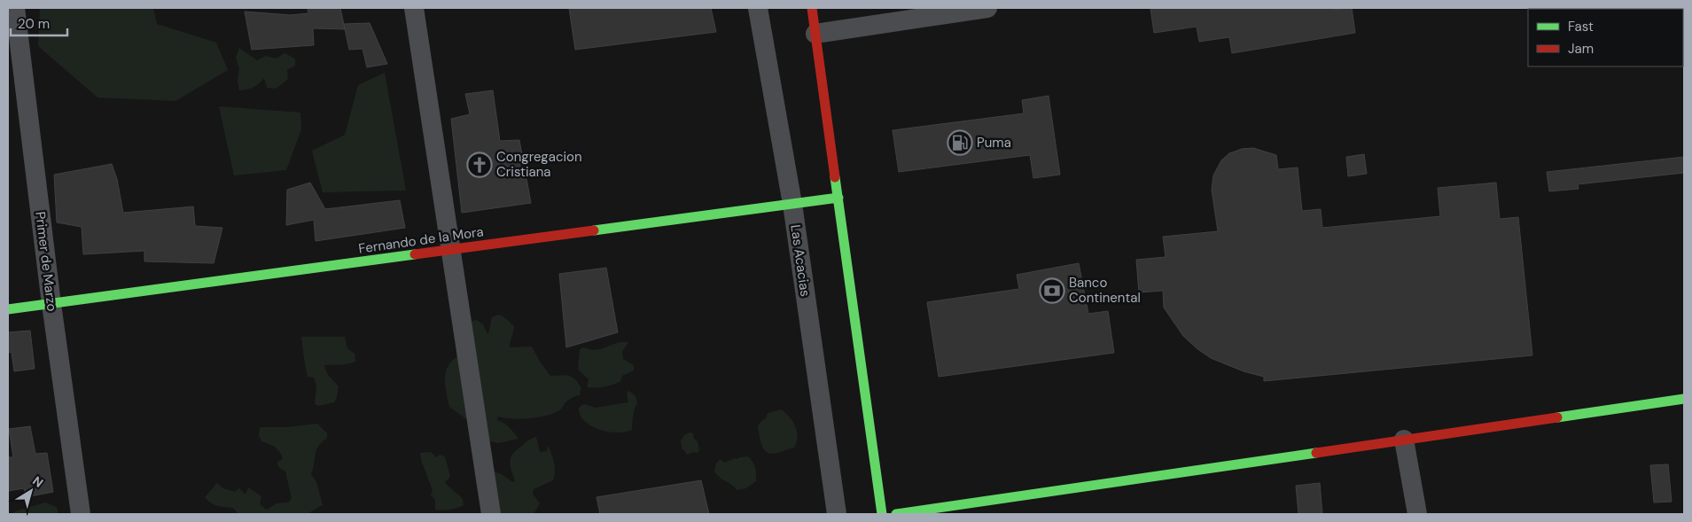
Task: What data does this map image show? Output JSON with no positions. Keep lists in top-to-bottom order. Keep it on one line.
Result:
{"streets":{"main road":["Fernando de la Mora"],"street":["Las Acacias","Primer de Marzo"]},"crossings":[["Fernando de la Mora","Las Acacias"],["Fernando de la Mora","Primer de Marzo"]],"places":{"fuel station":["Puma"],"church":["Congregacion Cristiana"],"bank":["Banco Continental"]},"legend":["Fast","Jam"],"scale_bar":"20 m","north":"top right"}
